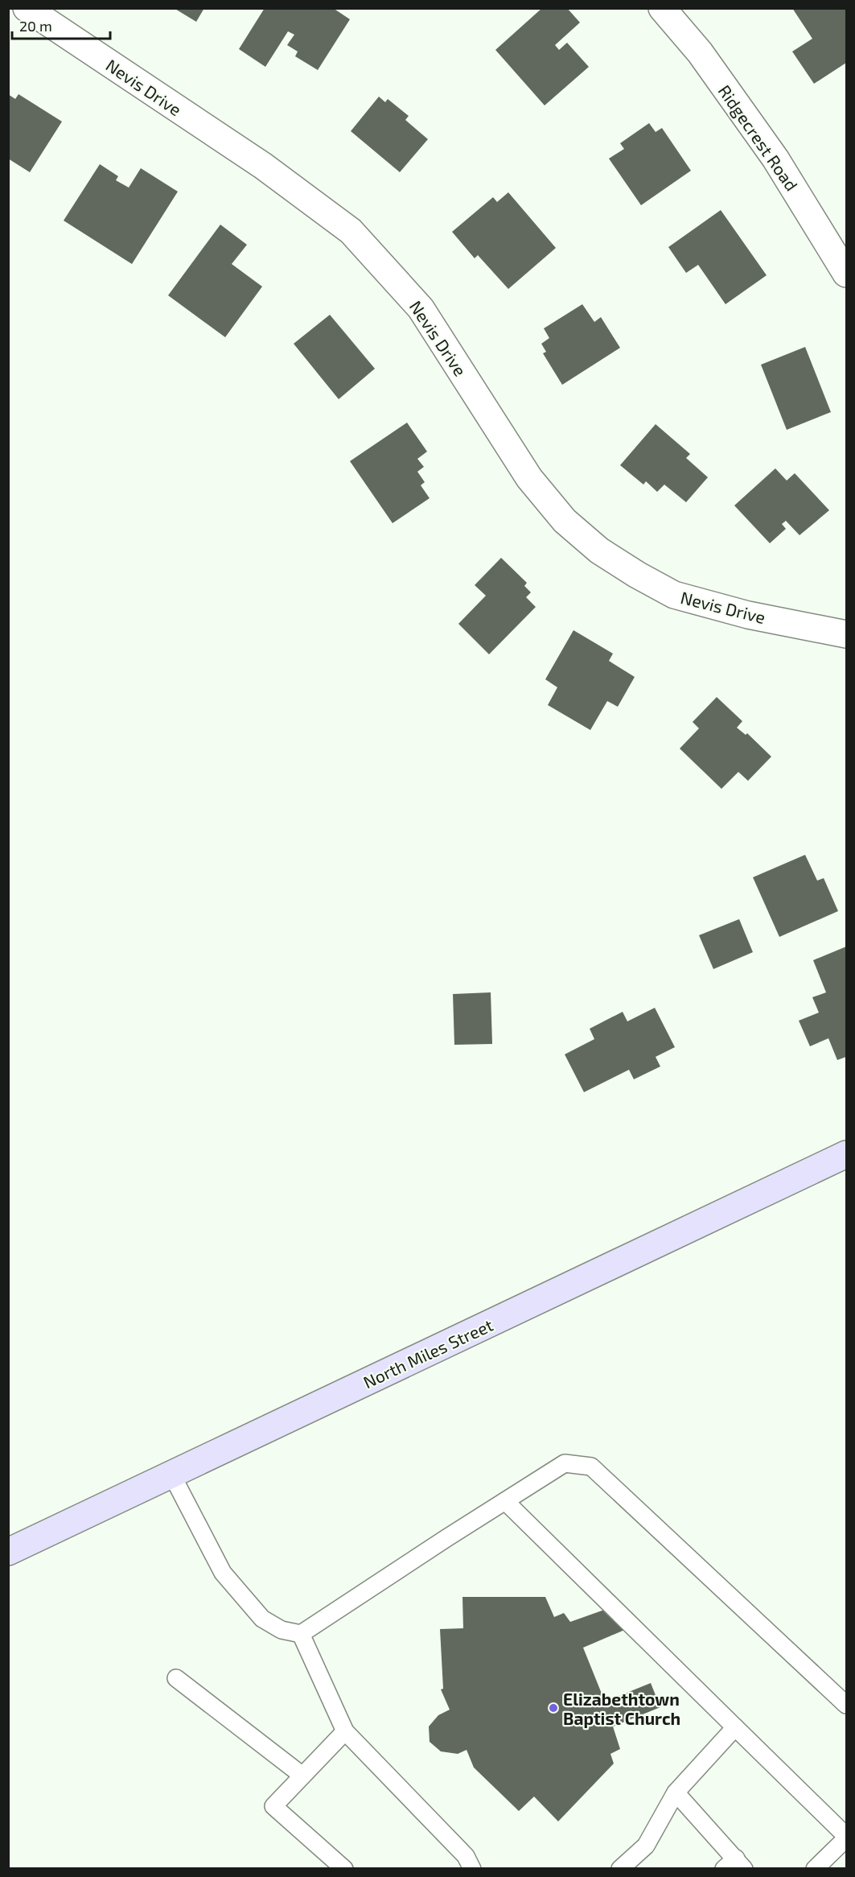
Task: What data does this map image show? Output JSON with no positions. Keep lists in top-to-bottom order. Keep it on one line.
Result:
{"streets":{"main road":["North Miles Street"],"street":["Nevis Drive","Ridgecrest Road"]},"places":["Elizabethtown Baptist Church"],"scale_bar":"20 m"}
